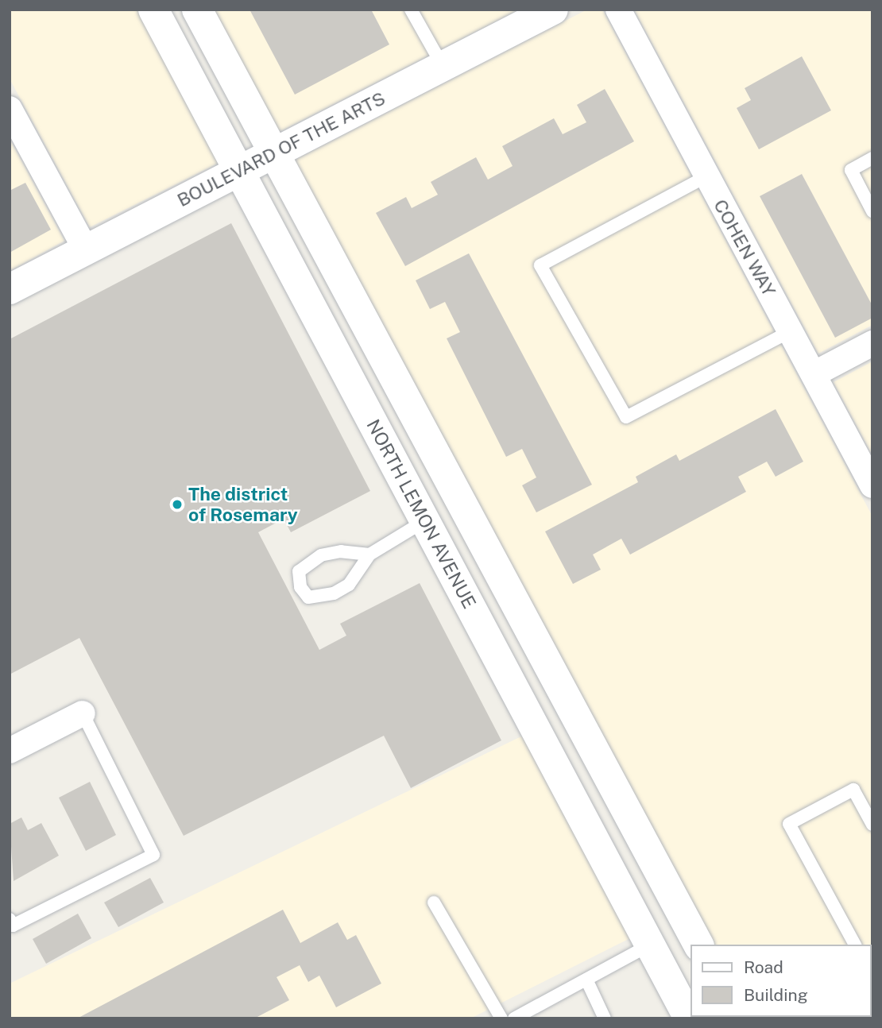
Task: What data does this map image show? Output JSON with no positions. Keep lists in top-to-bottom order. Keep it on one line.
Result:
{"streets":{"street":["BOULEVARD OF THE ARTS","COHEN WAY","NORTH LEMON AVENUE"]},"crossings":[["BOULEVARD OF THE ARTS","NORTH LEMON AVENUE"]],"places":["The district of Rosemary"],"legend":["Road","Building"]}
